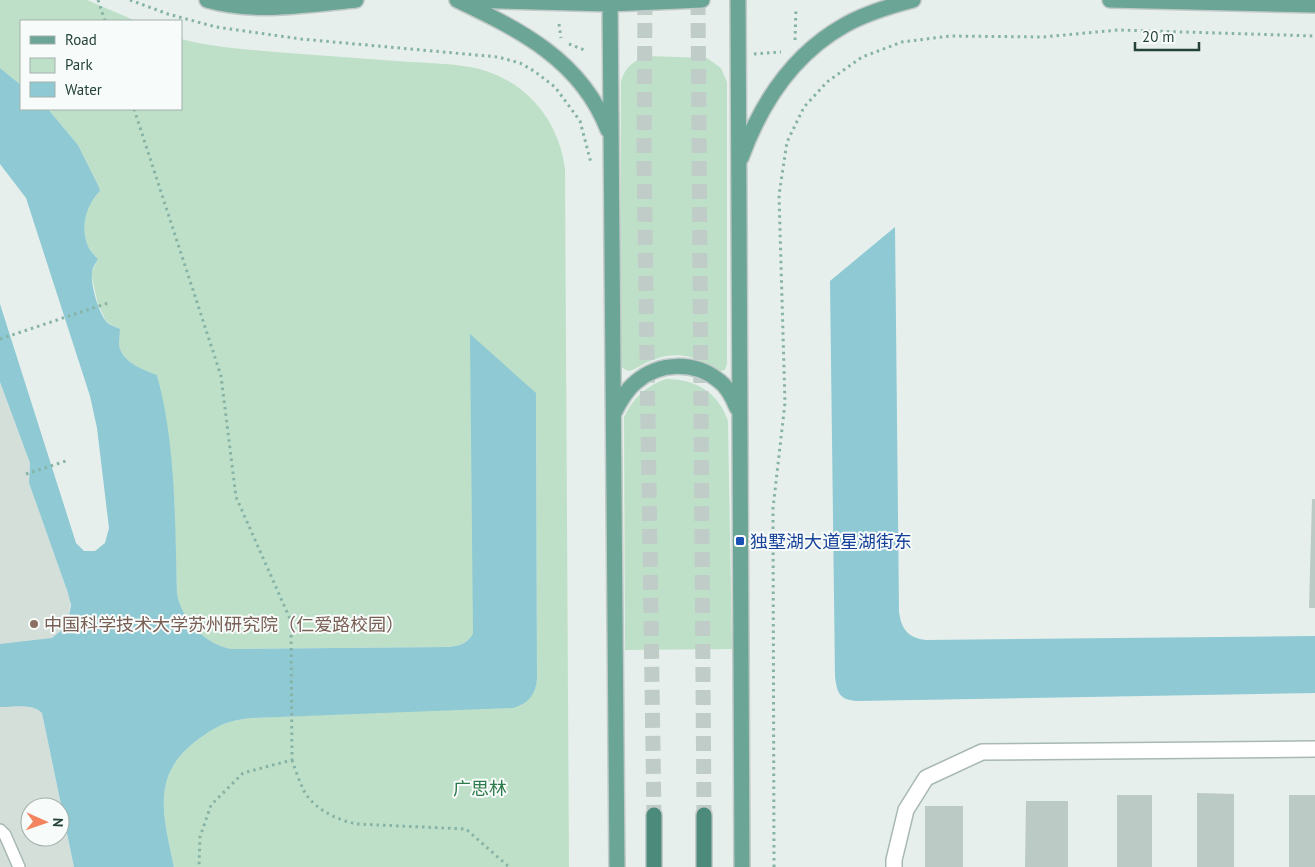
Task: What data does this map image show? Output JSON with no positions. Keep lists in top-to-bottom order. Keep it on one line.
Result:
{"parks":["广思林"],"places":{"transit":["独墅湖大道星湖街东"],"other":["中国科学技术大学苏州研究院（仁爱路校园）"]},"legend":["Road","Park","Water"],"scale_bar":"20 m","north":"right"}
